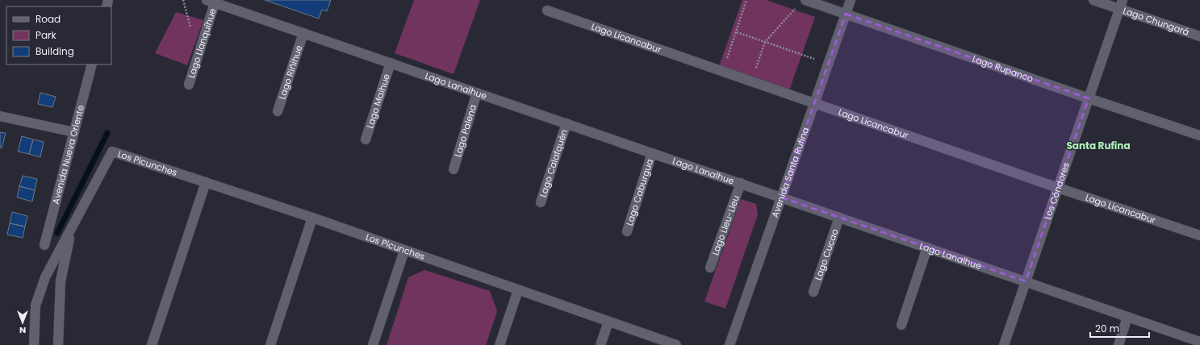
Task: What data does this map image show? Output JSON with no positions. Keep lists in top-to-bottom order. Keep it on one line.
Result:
{"streets":{"street":["Lago Chungará","Lago Licancabur","Lago Llanquihue","Lago Rupanco","Lago Riñihue","Lago Lanalhue","Lago Maihue","Lago Palena","Avenida Nueva Oriente","Los Picunches","Lago Calafquén","Avenida Santa Rufina","Los Cóndores","Lago Caburgua","Lago Lleu-Lleu","Lago Cucao"]},"crossings":[["Lago Chungará","Los Cóndores"],["Lago Licancabur","Avenida Santa Rufina"],["Lago Licancabur","Los Cóndores"],["Lago Llanquihue","Lago Lanalhue"],["Lago Rupanco","Avenida Santa Rufina"],["Lago Rupanco","Los Cóndores"],["Lago Riñihue","Lago Lanalhue"],["Lago Lanalhue","Lago Maihue"],["Lago Lanalhue","Lago Palena"],["Lago Lanalhue","Lago Calafquén"],["Lago Lanalhue","Avenida Santa Rufina"],["Lago Lanalhue","Los Cóndores"],["Lago Lanalhue","Lago Caburgua"],["Lago Lanalhue","Lago Lleu-Lleu"],["Lago Lanalhue","Lago Cucao"]],"districts":["Santa Rufina"],"legend":["Road","Park","Building"],"scale_bar":"20 m","north":"bottom"}
